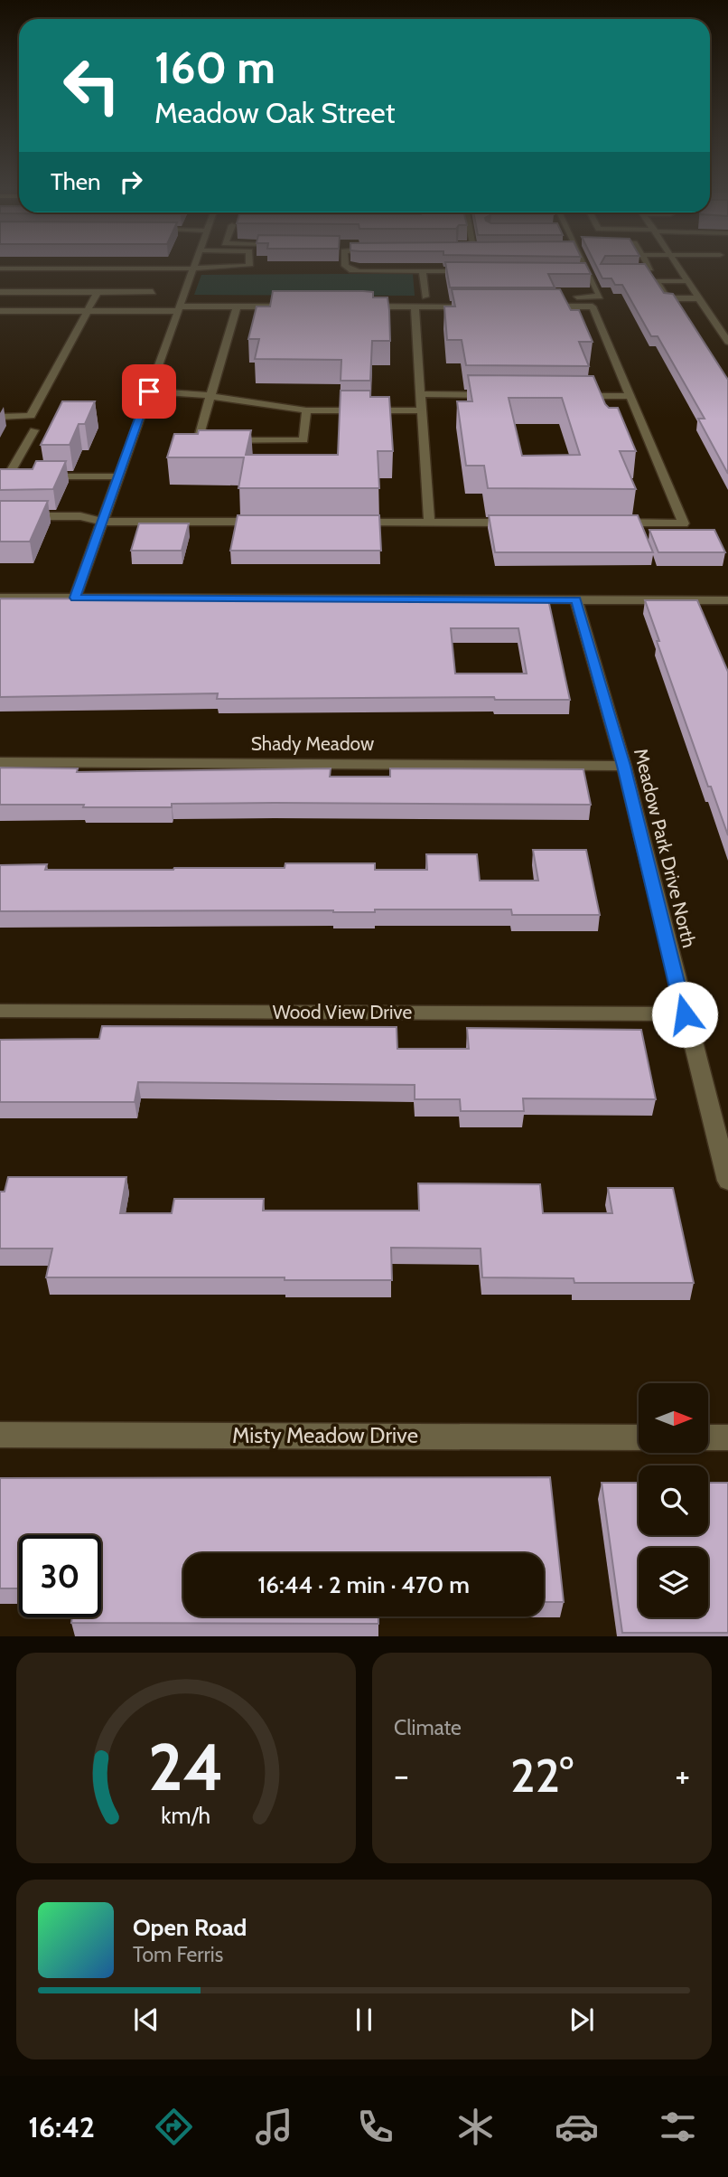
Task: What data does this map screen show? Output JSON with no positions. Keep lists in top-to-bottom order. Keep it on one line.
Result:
{"streets":{"street":["Shady Meadow","Meadow Park Drive North","Wood View Drive","Misty Meadow Drive"]},"crossings":[["Shady Meadow","Meadow Park Drive North"],["Meadow Park Drive North","Wood View Drive"]],"north":"right","page":{"turn":["160 m","Meadow Oak Street"],"then":"Then","limit":"30","trip":"16:44 · 2 min · 470 m","tile":"Climate","heat":["−","22°","+"],"song":["Open Road","Tom Ferris"],"tabs":"16:42","gauge":["24","km/h"]}}
